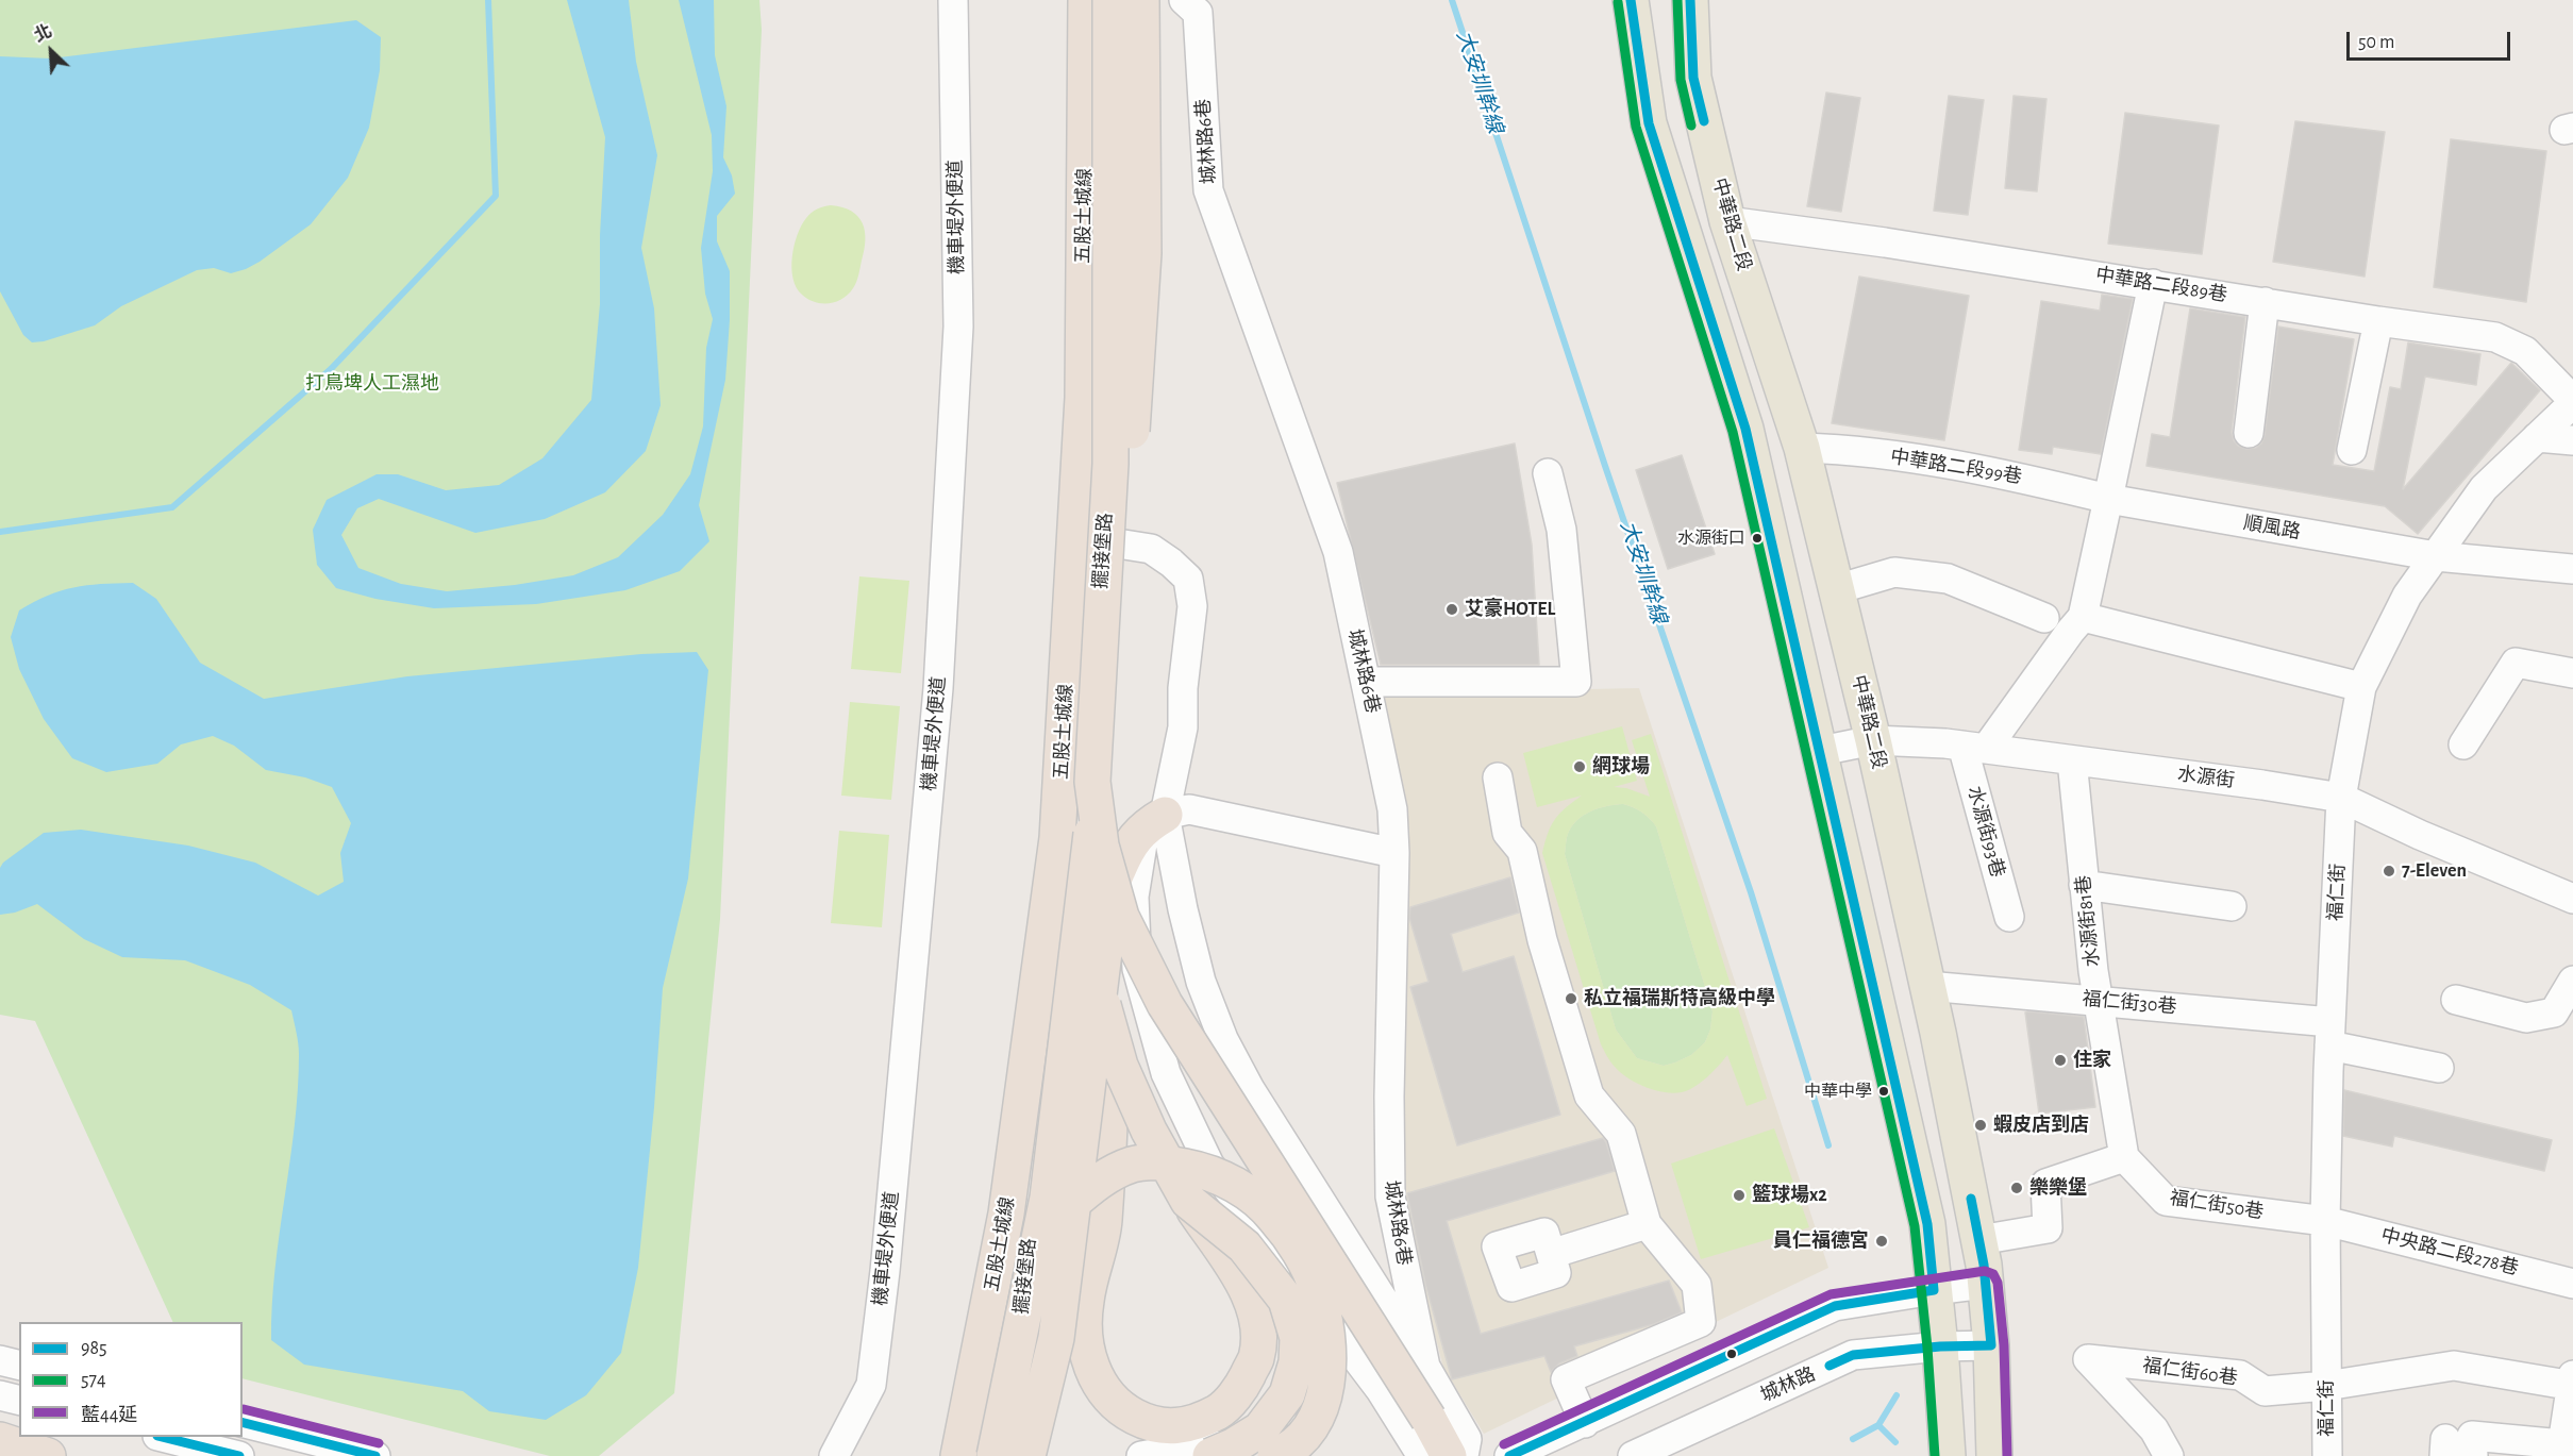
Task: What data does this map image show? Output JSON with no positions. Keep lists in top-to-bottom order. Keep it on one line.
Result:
{"streets":{"highway":["五股土城線"],"main road":["中華路二段"],"street":["城林路6巷","機車堤外便道","中華路二段89巷","中華路二段99巷","順風路","擺接堡路","水源街","水源街93巷","福仁街","水源街81巷","福仁街30巷","福仁街50巷","中央路二段278巷","福仁街60巷","城林路"]},"crossings":[["五股土城線","擺接堡路"],["中華路二段","中華路二段89巷"],["中華路二段","中華路二段99巷"],["中華路二段","水源街"],["中華路二段","福仁街30巷"],["中華路二段","城林路"],["中華路二段89巷","福仁街"],["中華路二段99巷","順風路"],["順風路","福仁街"],["水源街","水源街93巷"],["水源街","福仁街"],["水源街","水源街81巷"],["福仁街","福仁街30巷"],["福仁街","福仁街50巷"],["福仁街","中央路二段278巷"],["福仁街","福仁街60巷"],["水源街81巷","福仁街30巷"],["水源街81巷","福仁街50巷"],["福仁街50巷","中央路二段278巷"]],"water":["大安圳幹線"],"parks":["打鳥埤人工濕地"],"places":["水源街口","艾豪HOTEL","網球場","7-Eleven","私立福瑞斯特高級中學","住家","中華中學","蝦皮店到店","樂樂堡","籃球場x2","員仁福德宮"],"lines":["transit line 985","transit line 574","transit line 藍44延"],"legend":["985","574","藍44延"],"scale_bar":"50 m","north":"top left"}
